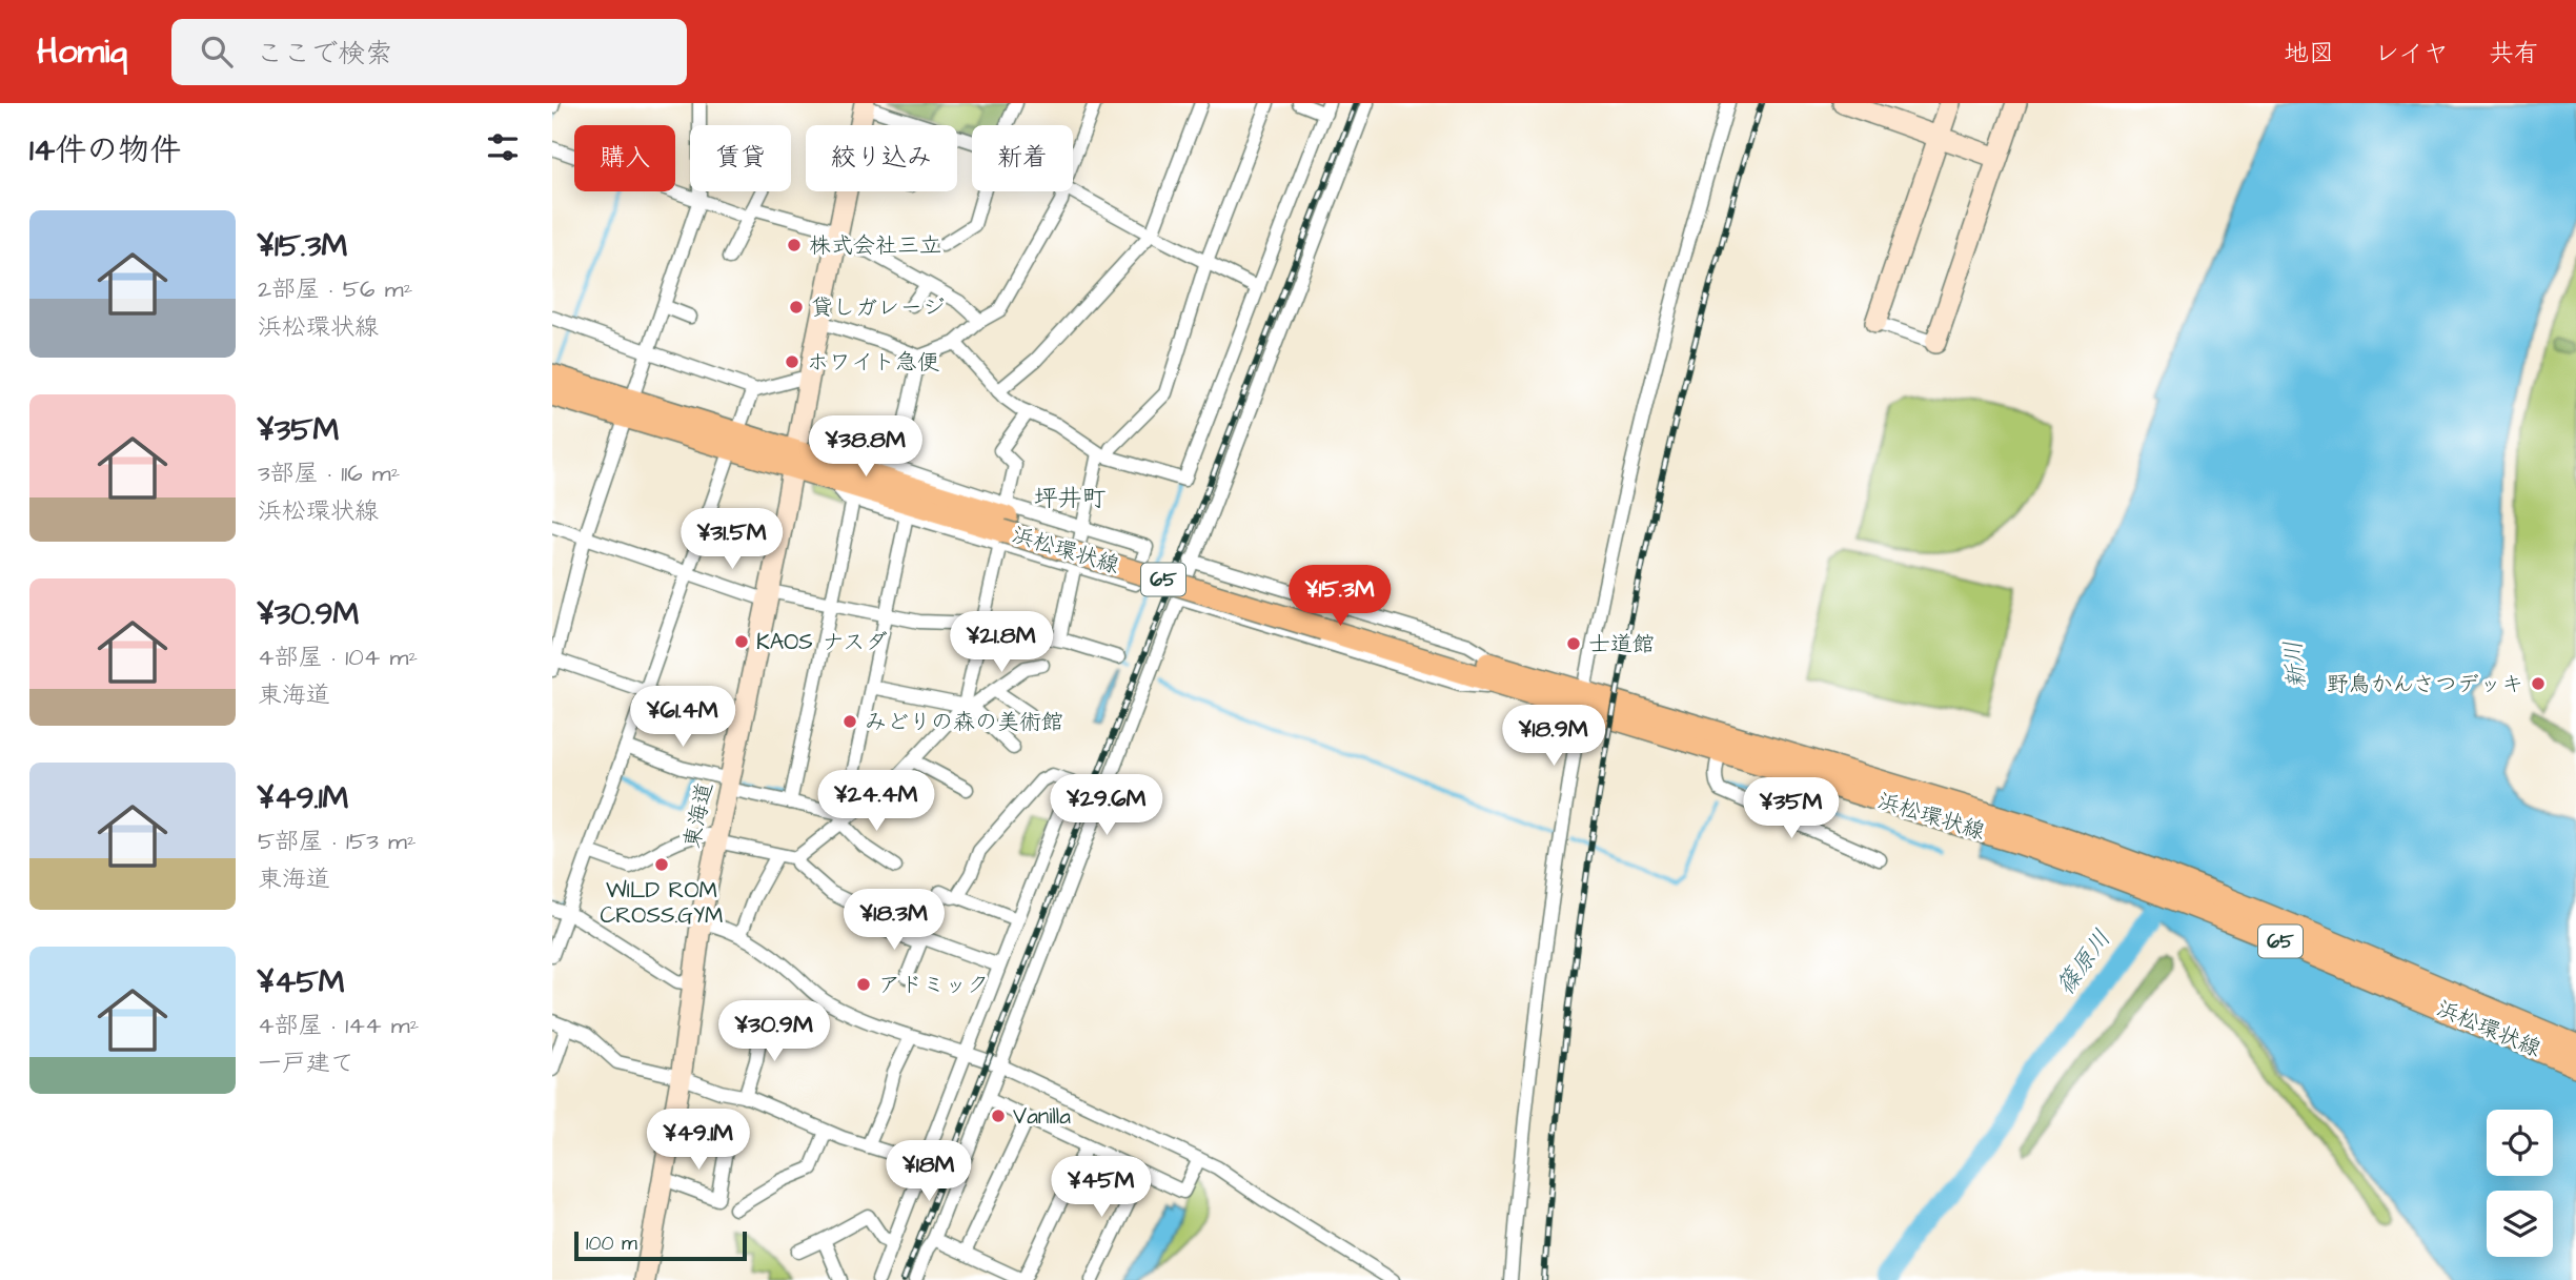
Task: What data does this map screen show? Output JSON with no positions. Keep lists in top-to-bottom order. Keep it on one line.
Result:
{"streets":{"main road":["浜松環状線","65","東海道"]},"crossings":[["浜松環状線","東海道"]],"districts":["坪井町"],"water":["新川","篠原川"],"places":["株式会社三立","貸しガレージ","ホワイト急便","KAOS ナスダ","士道館","野鳥かんさつデッキ","みどりの森の美術館","WILD ROM CROSS.GYM","アドミック","Vanilla"],"scale_bar":"100 m","page":{"header":"Homiq","search":"ここで検索","nav":["地図","レイヤ","共有"],"heading":"14件の物件","chip":["購入","賃貸","絞り込み","新着"],"list":[{"name":"¥15.3M","note":"2部屋 · 56 m² · 浜松環状線"},{"name":"¥35M","note":"3部屋 · 116 m² · 浜松環状線"},{"name":"¥30.9M","note":"4部屋 · 104 m² · 東海道"},{"name":"¥49.1M","note":"5部屋 · 153 m² · 東海道"},{"name":"¥45M","note":"4部屋 · 144 m² · 一戸建て"}],"price":["¥38.8M","¥31.5M","¥15.3M","¥21.8M","¥61.4M","¥18.9M","¥24.4M","¥29.6M","¥35M","¥18.3M","¥30.9M","¥49.1M","¥18M","¥45M"],"scale":"100 m"}}
